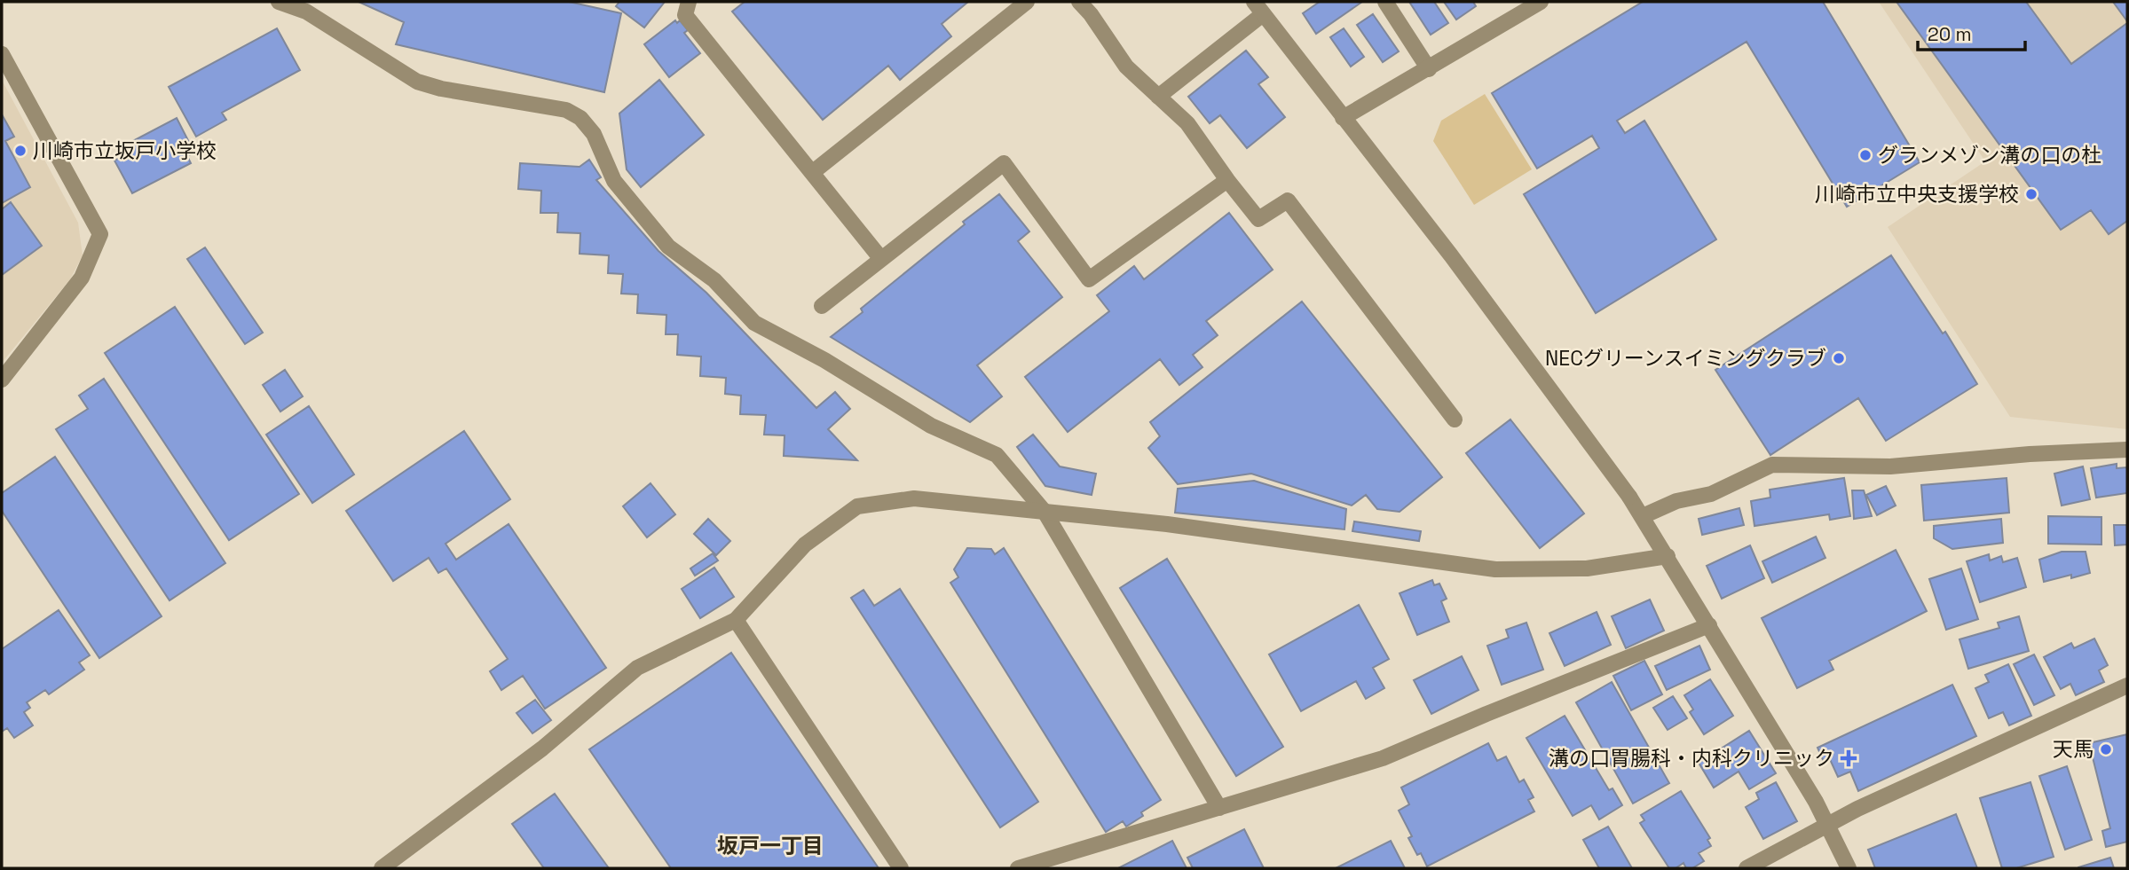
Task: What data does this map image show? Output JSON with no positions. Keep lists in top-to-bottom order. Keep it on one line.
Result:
{"districts":["坂戸一丁目"],"places":{"other":["川崎市立坂戸小学校","グランメゾン溝の口の杜","川崎市立中央支援学校","NECグリーンスイミングクラブ","天馬"],"health":["溝の口胃腸科・内科クリニック"]},"scale_bar":"20 m"}
